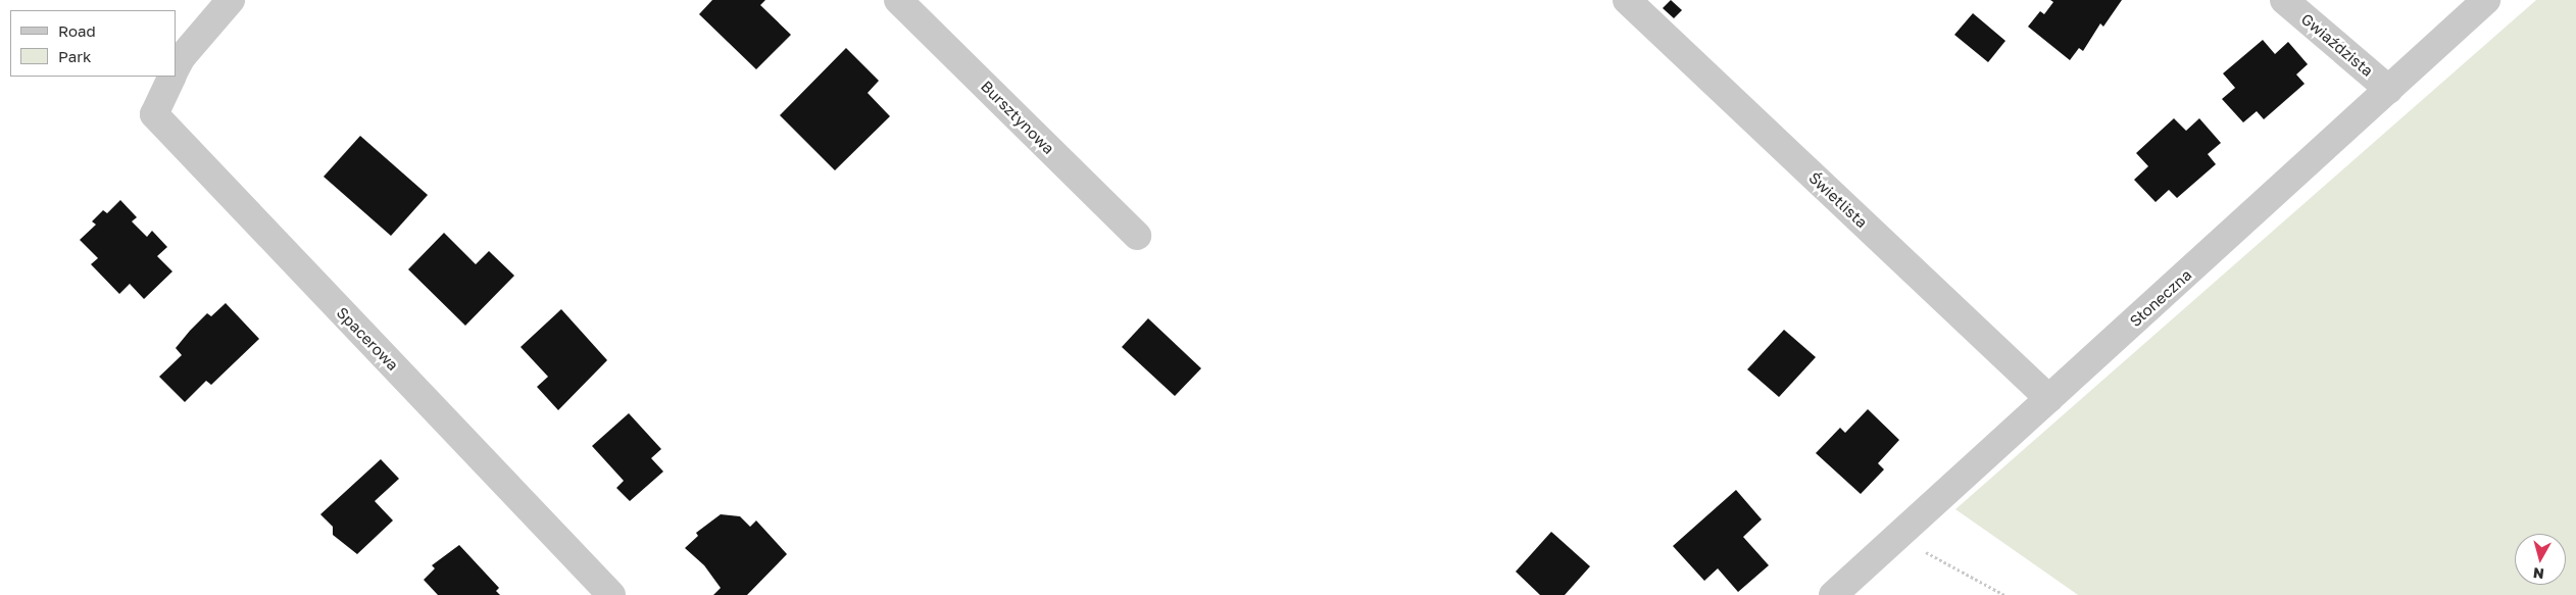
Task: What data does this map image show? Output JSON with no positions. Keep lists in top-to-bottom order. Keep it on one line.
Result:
{"streets":{"street":["Gwiaździsta","Bursztynowa","Świetlista","Słoneczna","Spacerowa"]},"crossings":[["Gwiaździsta","Słoneczna"],["Świetlista","Słoneczna"]],"legend":["Road","Park"],"north":"bottom"}
